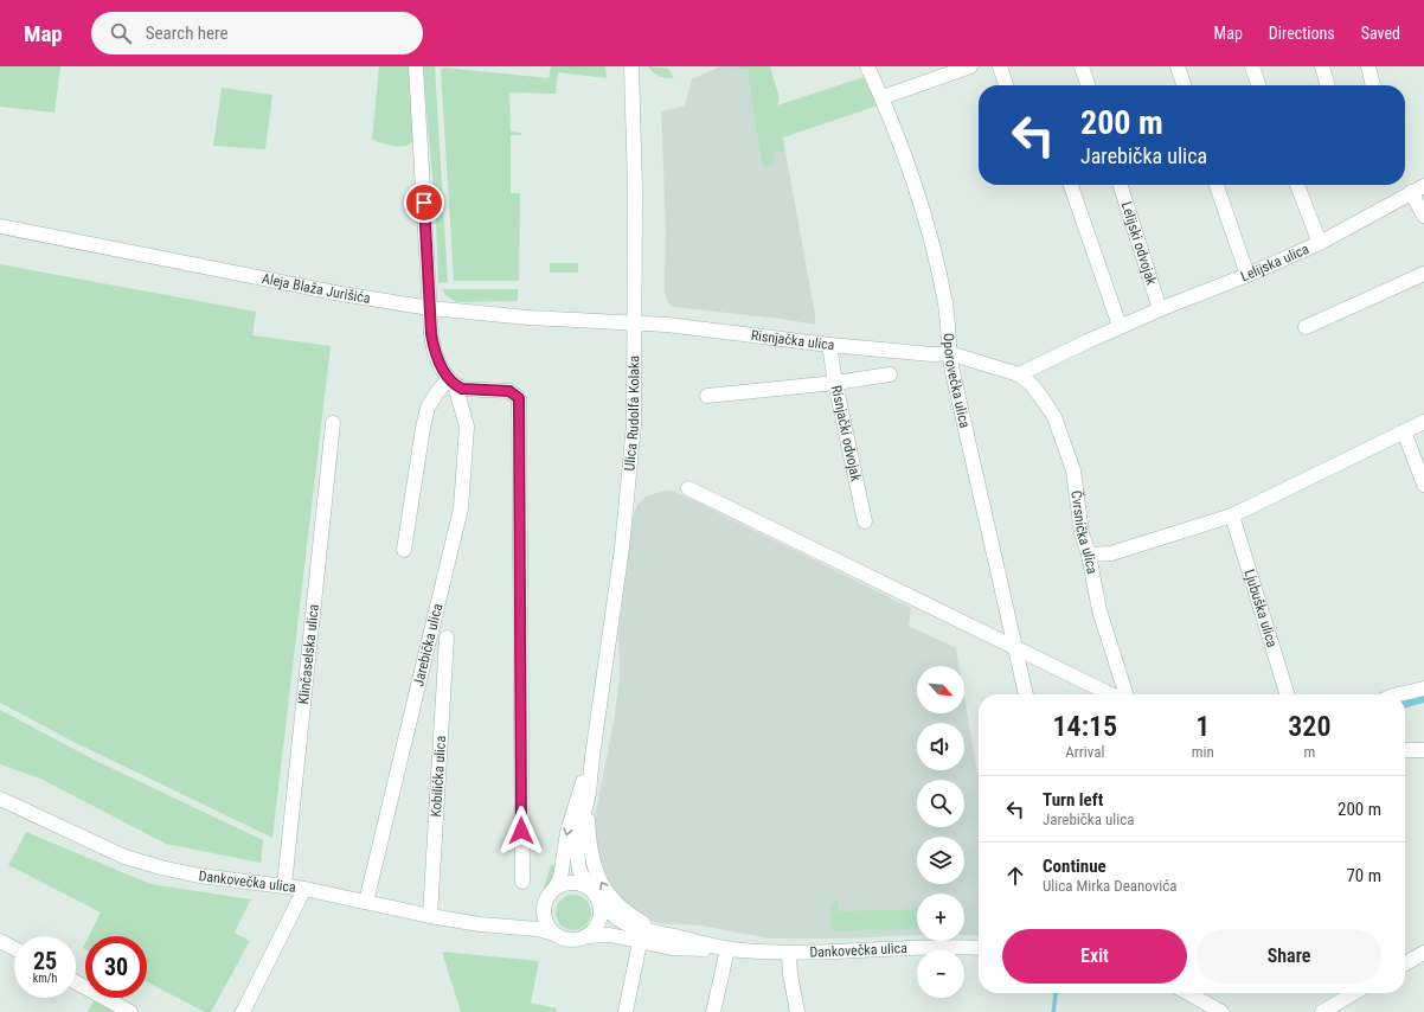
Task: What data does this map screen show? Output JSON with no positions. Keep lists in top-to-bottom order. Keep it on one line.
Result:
{"streets":{"street":["Lelijski odvojak","Lelijska ulica","Aleja Blaža Jurišića","Risnjačka ulica","Oporovečka ulica","Ulica Rudolfa Kolaka","Risnjački odvojak","Čvrsnička ulica","Ljubuška ulica","Jarebička ulica","Klinčaselska ulica","Kobilićka ulica","Dankovečka ulica"]},"crossings":[["Lelijski odvojak","Lelijska ulica"],["Lelijska ulica","Čvrsnička ulica"],["Aleja Blaža Jurišića","Risnjačka ulica"],["Aleja Blaža Jurišića","Ulica Rudolfa Kolaka"],["Aleja Blaža Jurišića","Jarebička ulica"],["Risnjačka ulica","Oporovečka ulica"],["Risnjačka ulica","Ulica Rudolfa Kolaka"],["Risnjačka ulica","Risnjački odvojak"],["Ulica Rudolfa Kolaka","Dankovečka ulica"],["Jarebička ulica","Dankovečka ulica"],["Klinčaselska ulica","Dankovečka ulica"],["Kobilićka ulica","Dankovečka ulica"]],"north":"bottom right","page":{"header":"Map","search":"Search here","nav":["Map","Directions","Saved"],"turn":["200 m","Jarebička ulica"],"map_buttons":["+","−"],"eta":["14:15","Arrival","1","min","320","m"],"list":[{"name":"Turn left","note":"Jarebička ulica","value":"200 m"},{"name":"Continue","note":"Ulica Mirka Deanovića","value":"70 m"}],"buttons":["Exit","Share"],"speed":"25 km/h","limit":"30"}}
